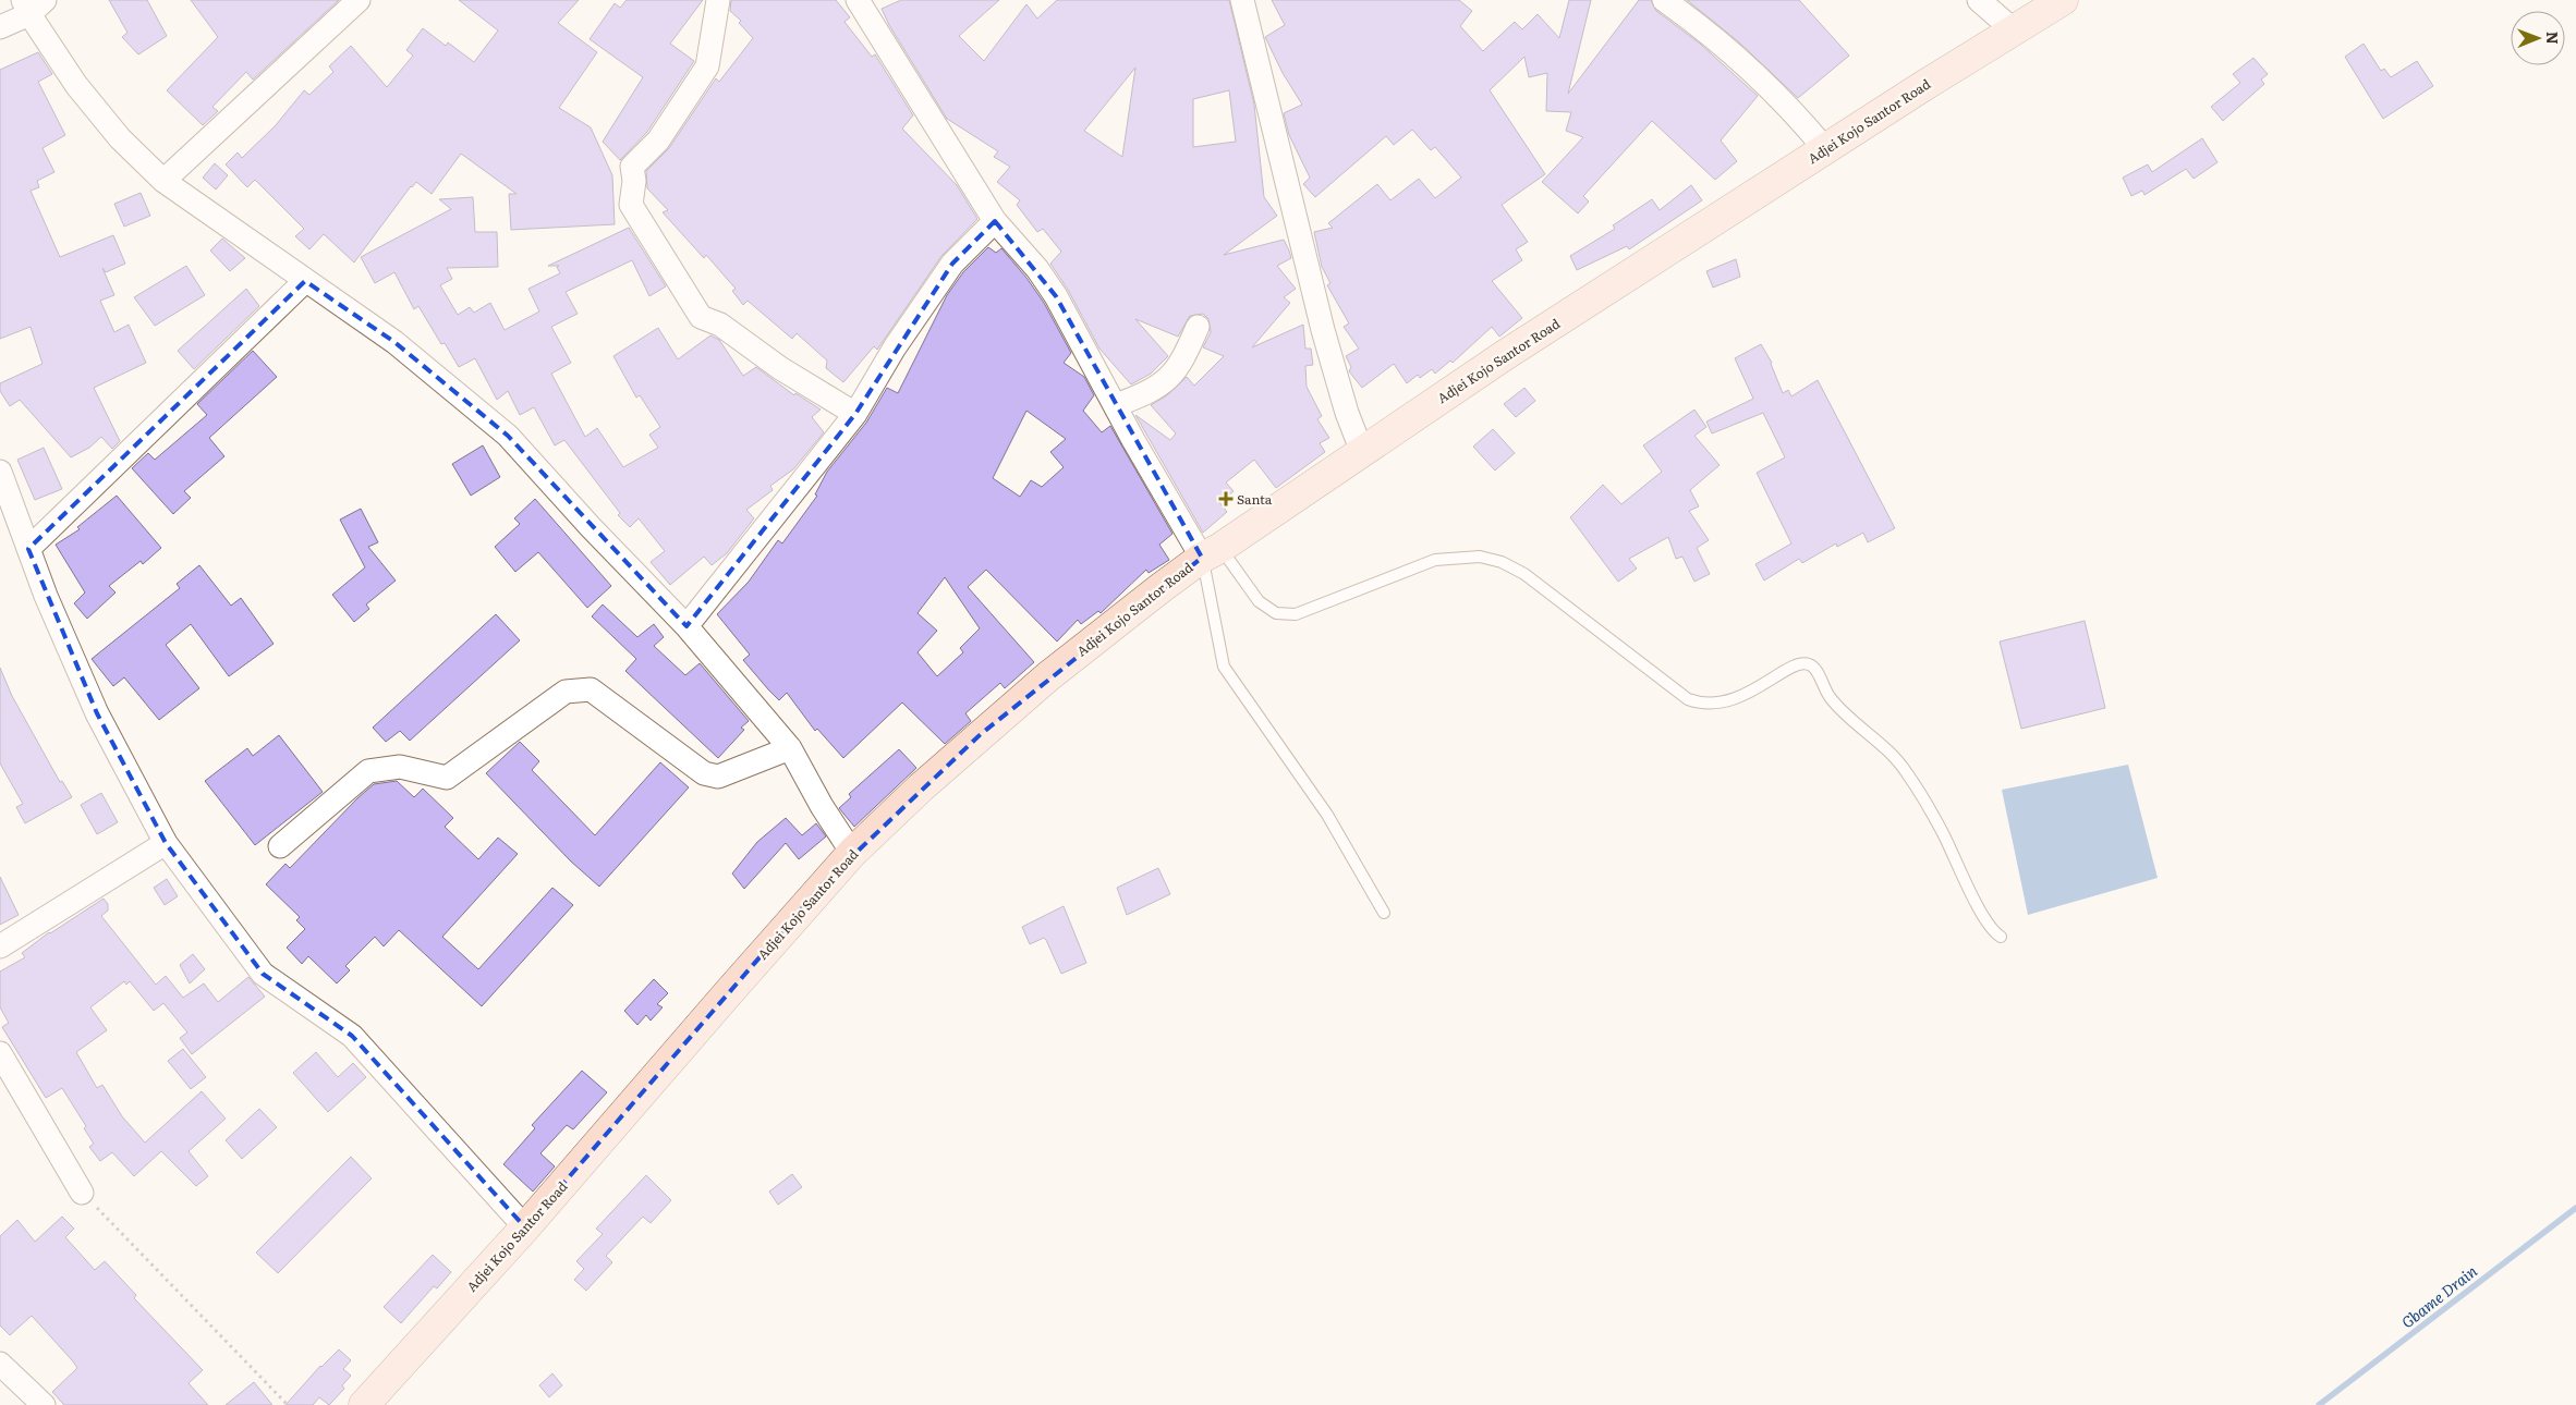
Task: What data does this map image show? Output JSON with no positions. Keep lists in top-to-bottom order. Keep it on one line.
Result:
{"streets":{"street":["Adjei Kojo Santor Road"]},"water":["Gbame Drain"],"places":{"health":["Santa"]},"north":"right"}
